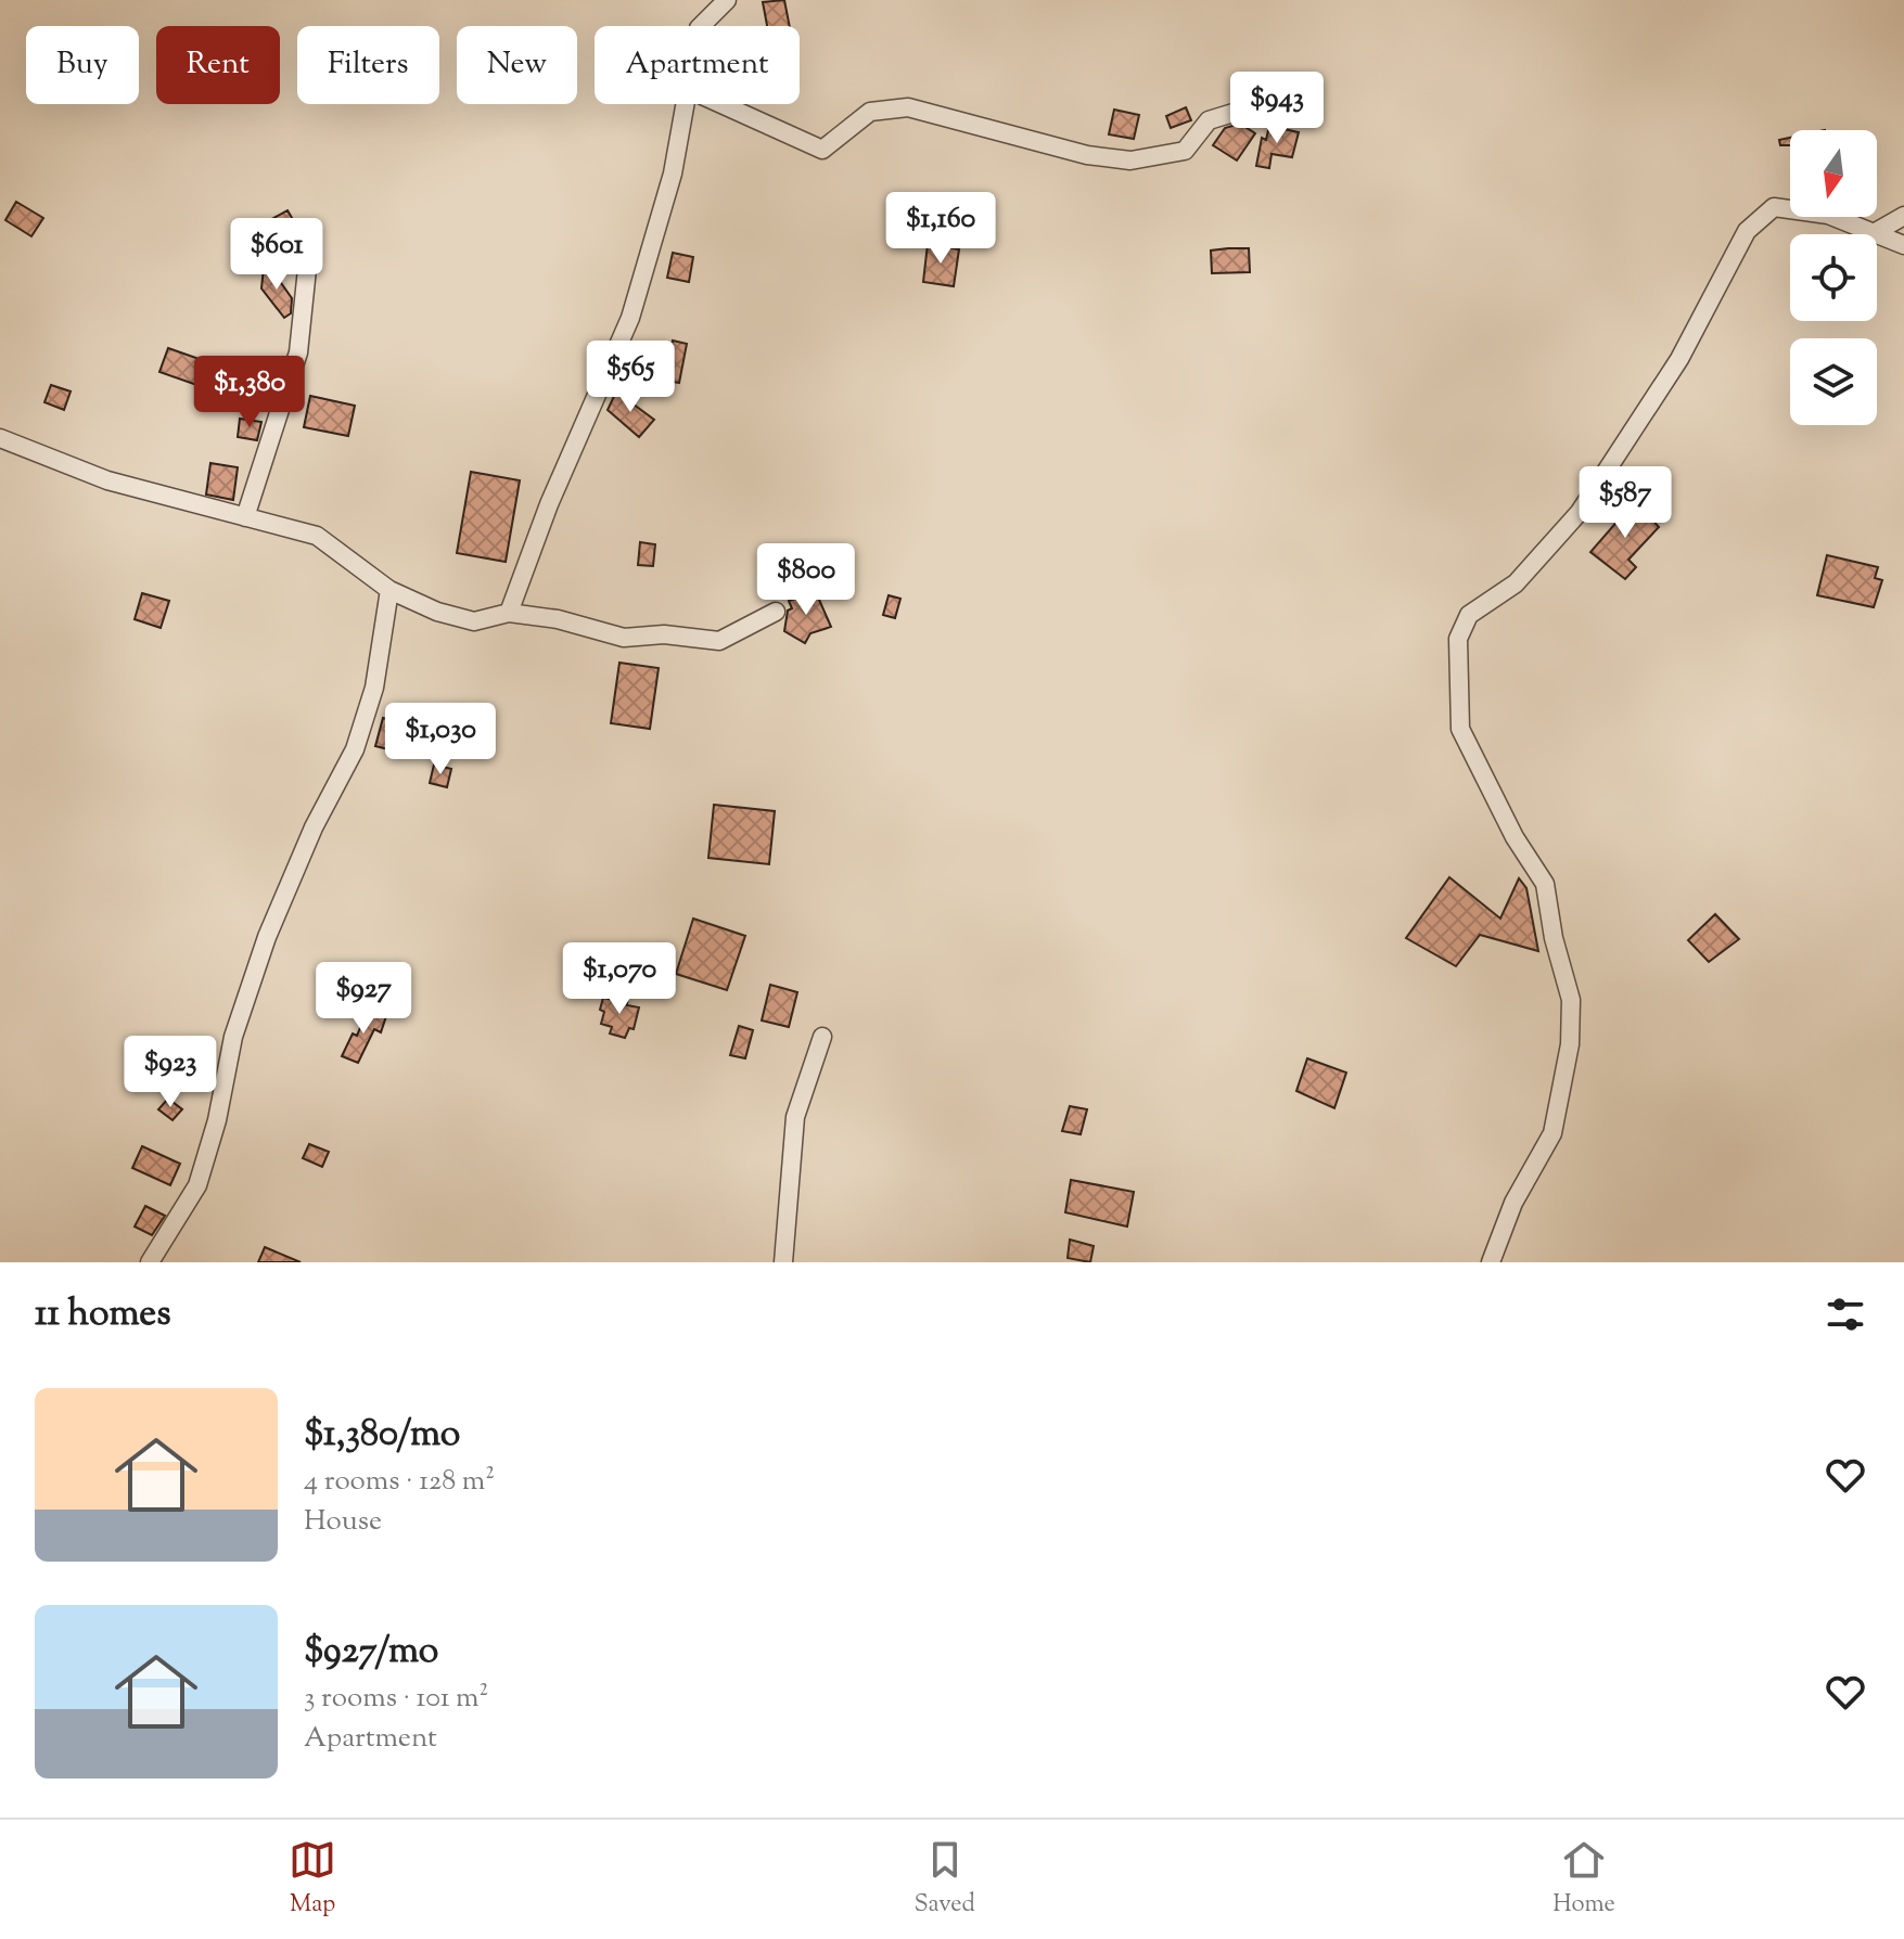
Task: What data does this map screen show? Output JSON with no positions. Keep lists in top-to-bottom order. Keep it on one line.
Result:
{"north":"bottom","page":{"chip":["Buy","Rent","Filters","New","Apartment"],"price":["$943","$1,160","$601","$565","$1,380","$587","$800","$1,030","$1,070","$927","$923"],"heading":"11 homes","list":[{"name":"$1,380/mo","note":"4 rooms · 128 m² · House"},{"name":"$927/mo","note":"3 rooms · 101 m² · Apartment"}],"tabs":["Map","Saved","Home"]}}
